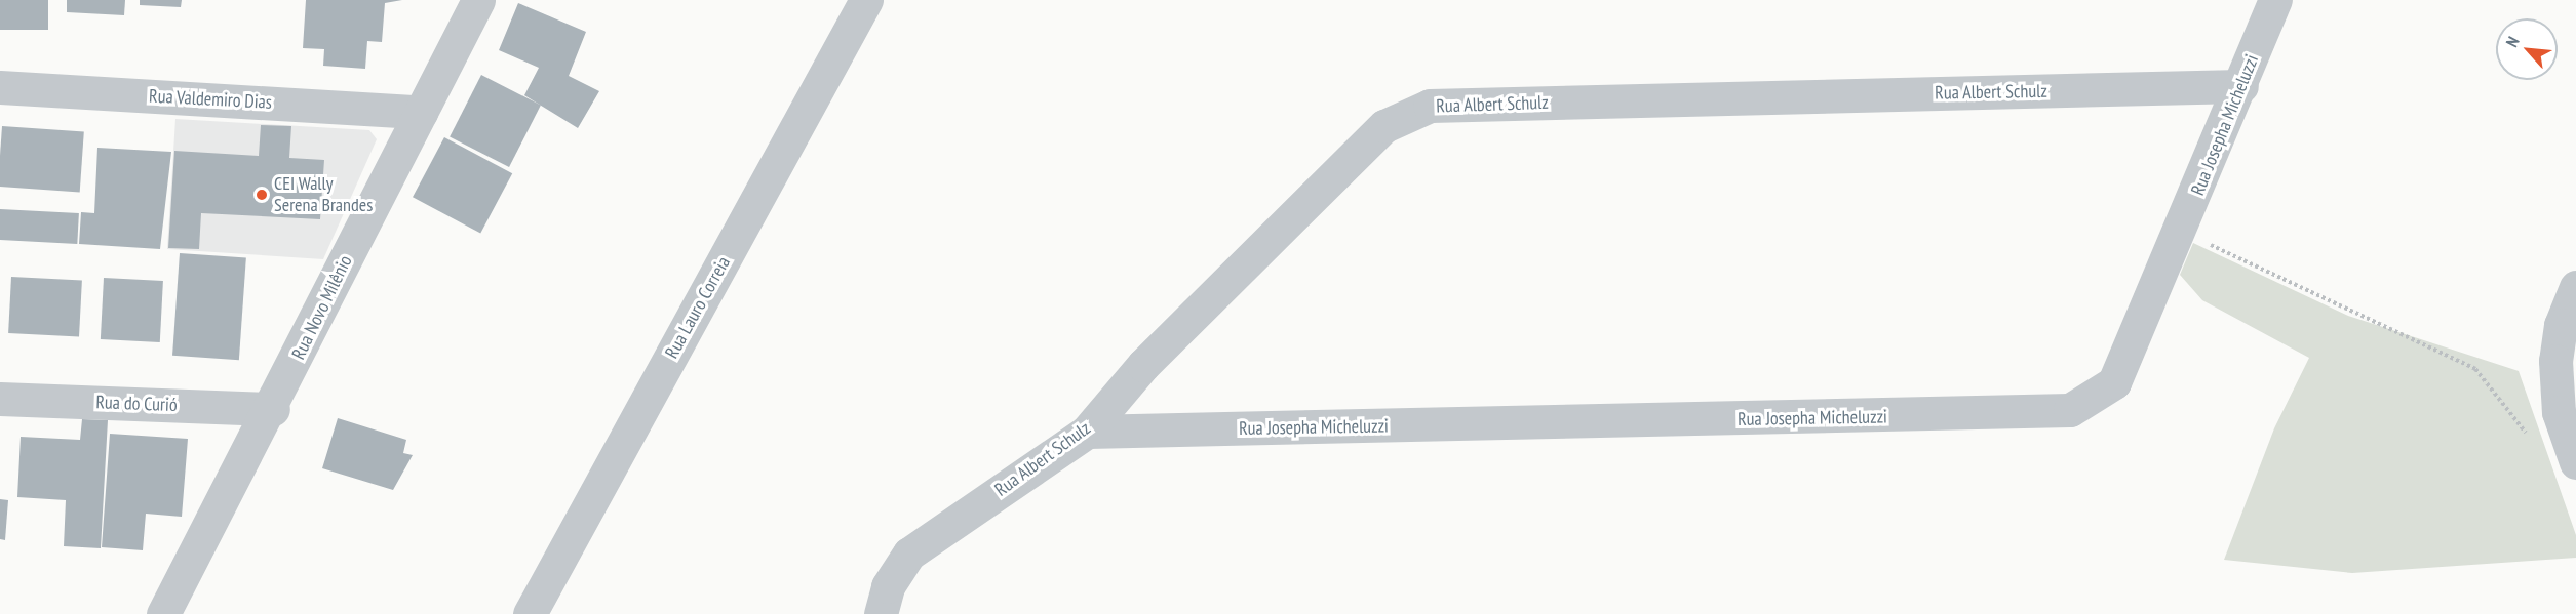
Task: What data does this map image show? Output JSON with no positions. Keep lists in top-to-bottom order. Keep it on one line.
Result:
{"streets":{"street":["Rua Albert Schulz","Rua Valdemiro Dias","Rua Josepha Micheluzzi","Rua Novo Milênio","Rua Lauro Correia","Rua do Curió"]},"crossings":[["Rua Albert Schulz","Rua Josepha Micheluzzi"],["Rua Valdemiro Dias","Rua Novo Milênio"],["Rua Novo Milênio","Rua do Curió"]],"places":["CEI Wally Serena Brandes"],"north":"top left"}
